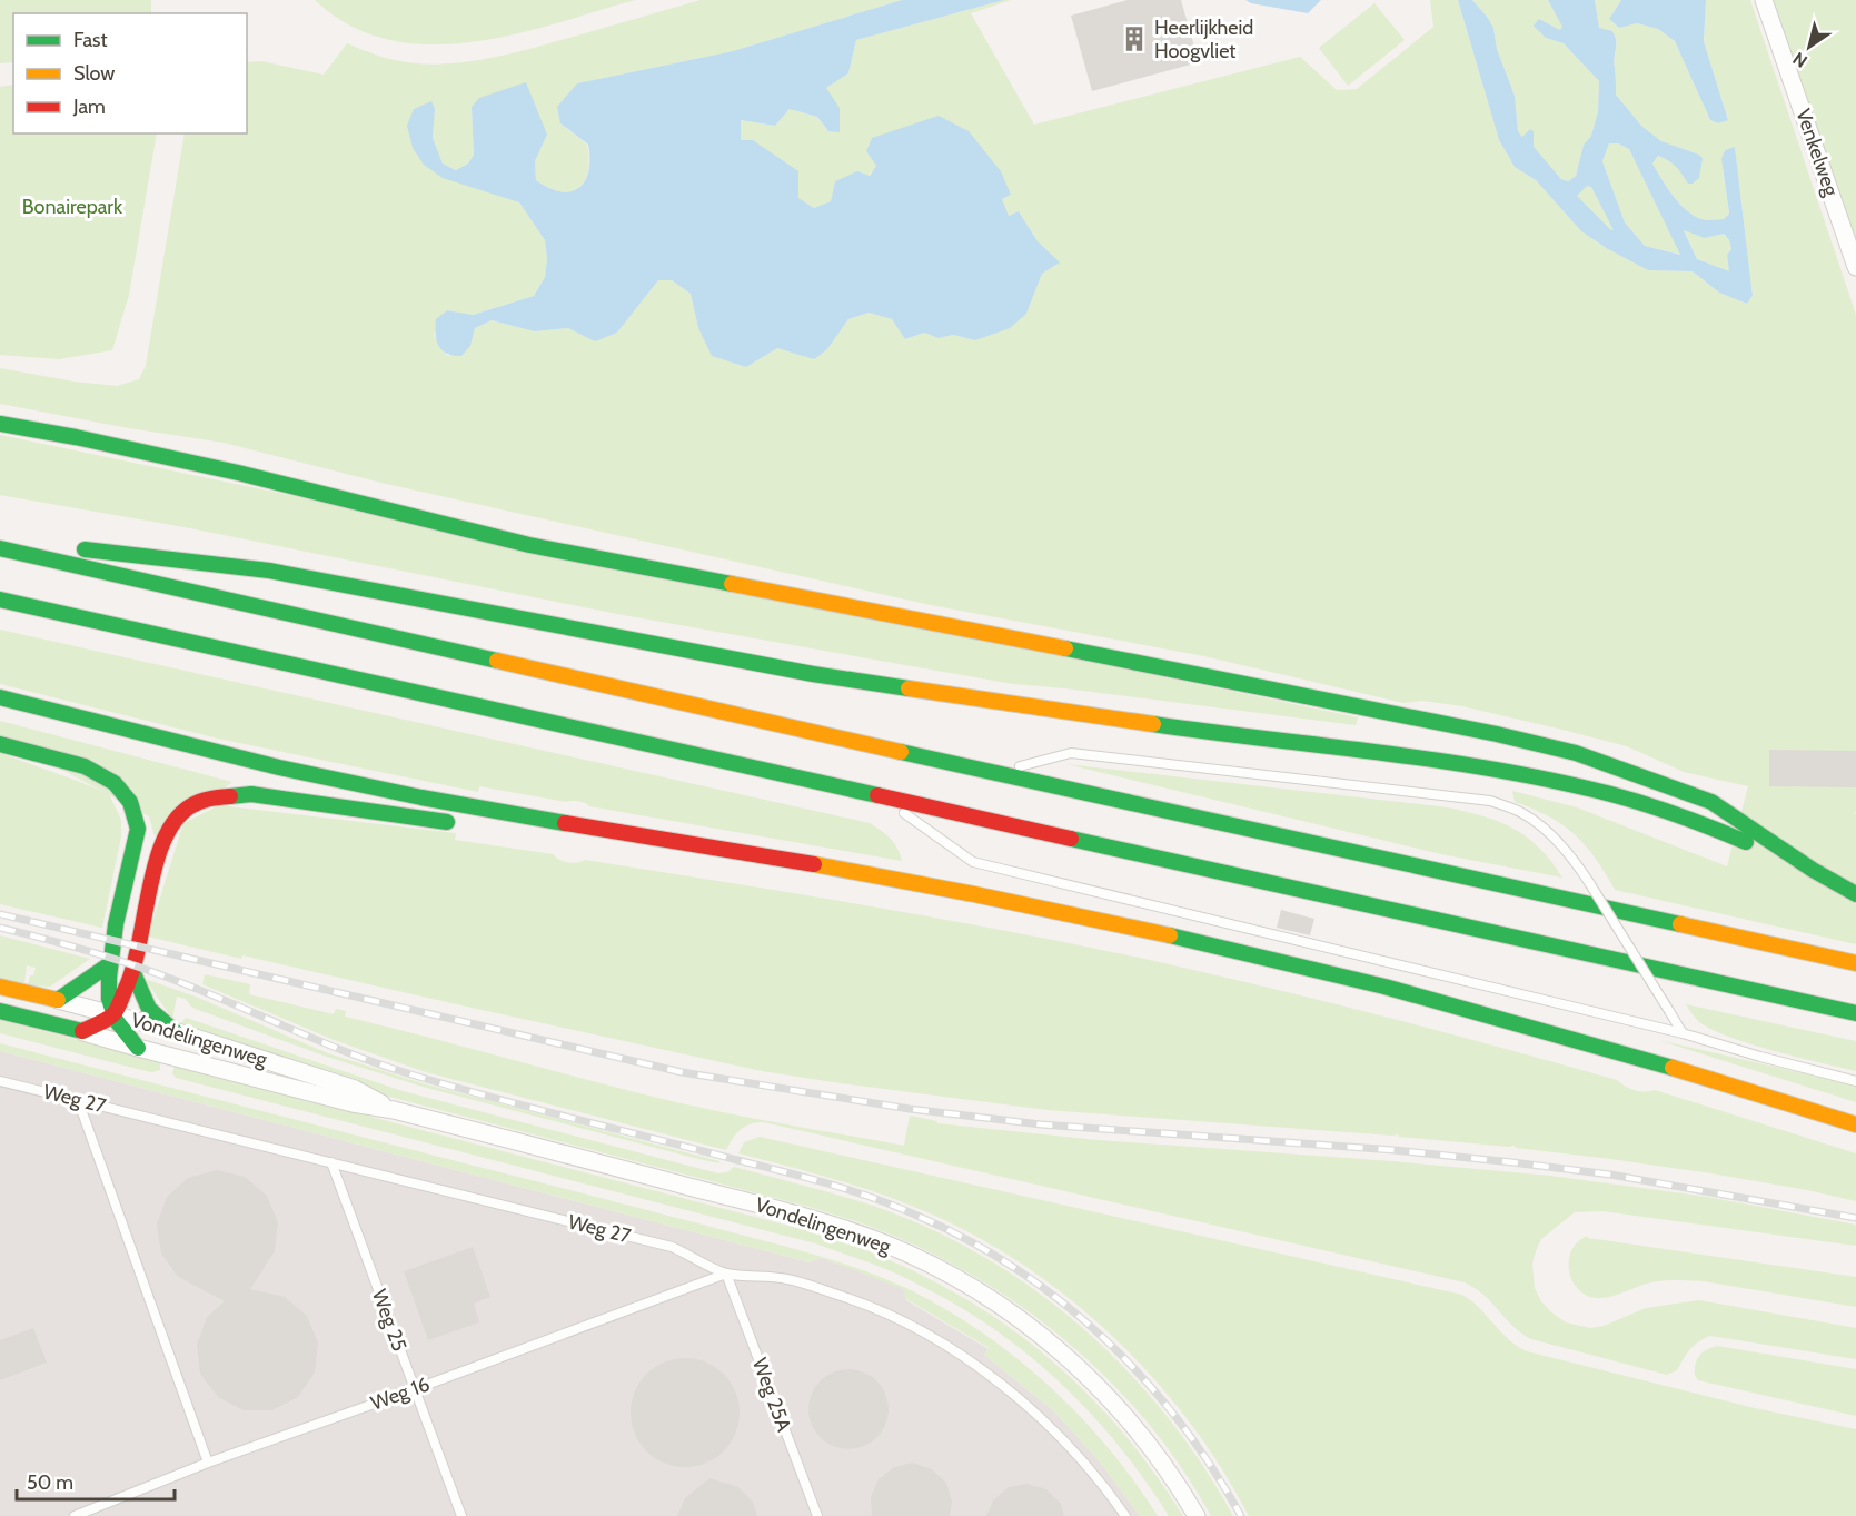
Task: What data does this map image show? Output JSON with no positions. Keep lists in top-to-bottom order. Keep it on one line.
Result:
{"streets":{"main road":["Vondelingenweg"],"street":["Venkelweg"],"lane":["Weg 27","Weg 25","Weg 16","Weg 25A"]},"crossings":[["Weg 27","Weg 25"],["Weg 27","Weg 16"],["Weg 27","Weg 25A"],["Weg 25","Weg 16"],["Weg 16","Weg 25A"]],"parks":["Bonairepark"],"places":{"building":["Heerlijkheid Hoogvliet"]},"legend":["Fast","Slow","Jam"],"scale_bar":"50 m","north":"bottom left"}
